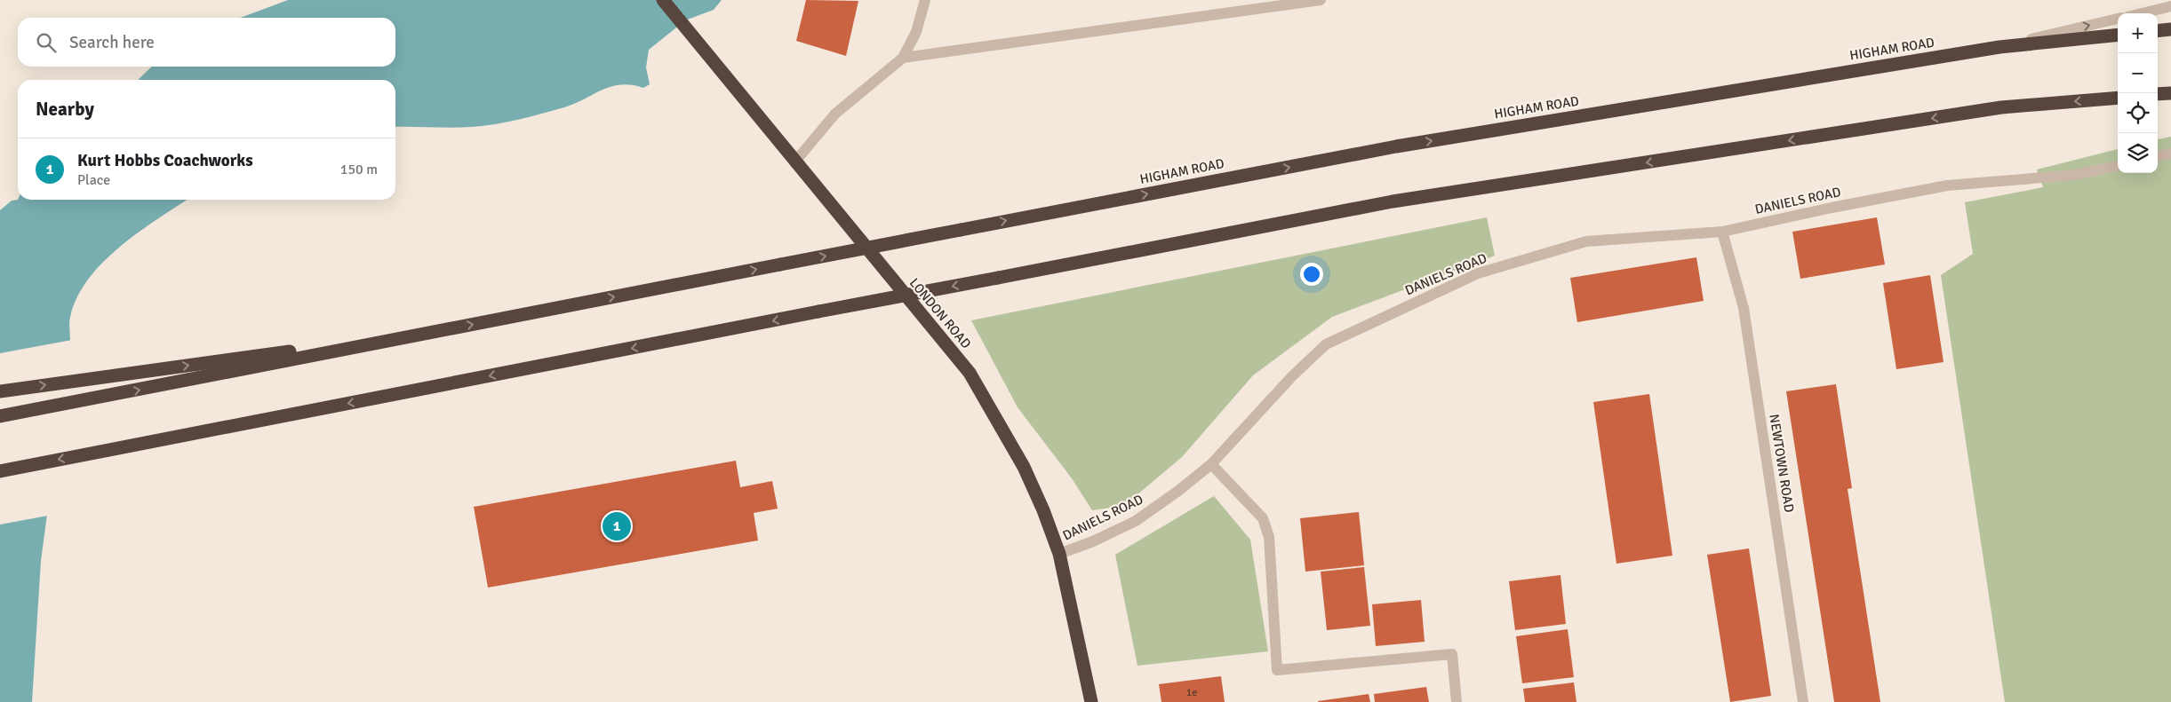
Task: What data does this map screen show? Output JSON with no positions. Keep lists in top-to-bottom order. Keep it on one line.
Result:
{"streets":{"highway":["HIGHAM ROAD","LONDON ROAD"],"street":["DANIELS ROAD","NEWTOWN ROAD"]},"crossings":[["DANIELS ROAD","LONDON ROAD"],["DANIELS ROAD","NEWTOWN ROAD"]],"house_numbers":["1e"],"page":{"map_buttons":["+","−"],"search":"Search here","heading":"Nearby","list":[{"mark":"1","name":"Kurt Hobbs Coachworks","note":"Place","value":"150 m"}],"pins":"1"}}
